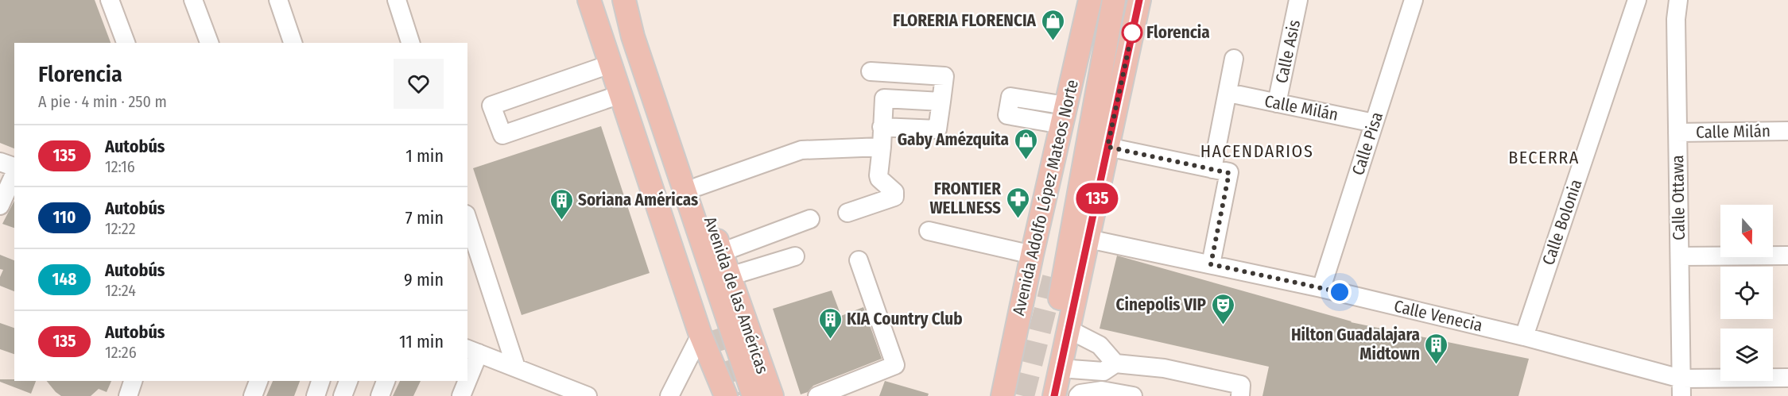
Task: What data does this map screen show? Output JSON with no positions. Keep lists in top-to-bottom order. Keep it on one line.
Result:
{"streets":{"main road":["Avenida Adolfo López Mateos Norte","Avenida de las Américas"],"street":["Calle Asis","Calle Milán","Calle Pisa","Calle Ottawa","Calle Bolonia","Calle Venecia"]},"crossings":[["Calle Asis","Calle Milán"],["Calle Milán","Calle Pisa"],["Calle Milán","Calle Ottawa"],["Calle Pisa","Calle Venecia"],["Calle Ottawa","Calle Venecia"],["Calle Bolonia","Calle Venecia"]],"districts":["HACENDARIOS","BECERRA"],"places":{"other":["Florencia"],"shop":["FLORERIA FLORENCIA","Gaby Amézquita"],"pharmacy":["FRONTIER WELLNESS"],"building":["Soriana Américas","KIA Country Club","Hilton Guadalajara Midtown"],"theatre":["Cinepolis VIP"]},"lines":["bus line 135"],"north":"bottom","page":{"on_map":"135","heading":["Florencia","A pie · 4 min · 250 m"],"list":[{"mark":"135","name":"Autobús","note":"12:16","value":"1 min"},{"mark":"110","name":"Autobús","note":"12:22","value":"7 min"},{"mark":"148","name":"Autobús","note":"12:24","value":"9 min"},{"mark":"135","name":"Autobús","note":"12:26","value":"11 min"}]}}
